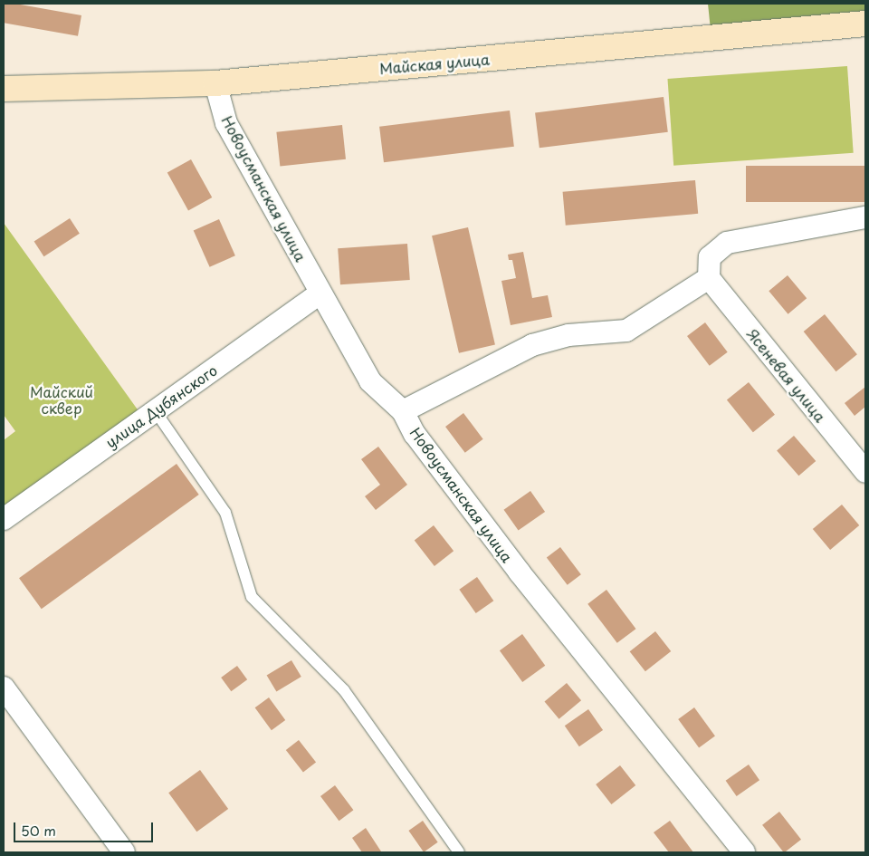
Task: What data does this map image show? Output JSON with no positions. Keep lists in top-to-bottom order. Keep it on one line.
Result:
{"streets":{"street":["Майская улица","Новоусманская улица","Ясеневая улица","улица Дубянского"]},"crossings":[["Майская улица","Новоусманская улица"],["Новоусманская улица","улица Дубянского"]],"parks":["Майский сквер"],"scale_bar":"50 m"}
